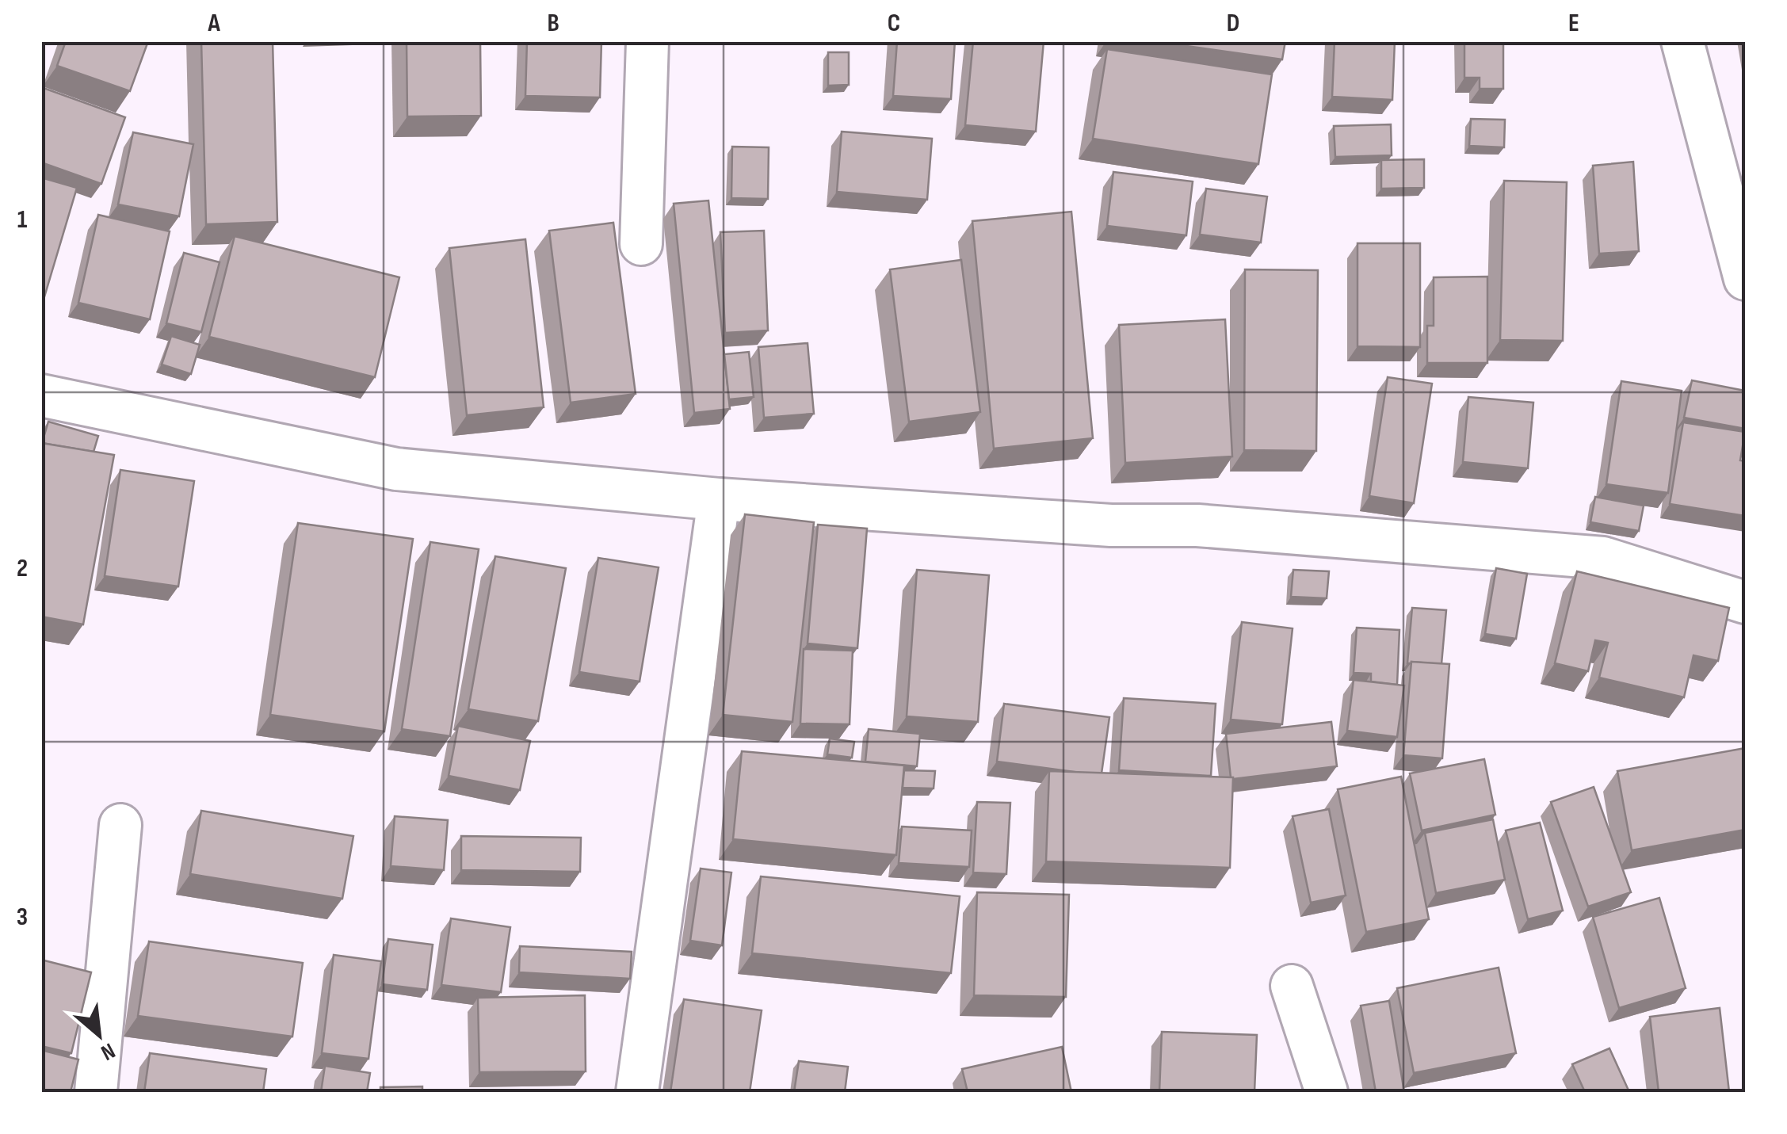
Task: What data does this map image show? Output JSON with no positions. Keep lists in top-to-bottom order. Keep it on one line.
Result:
{"north":"bottom right","grid":{"columns":["A","B","C","D","E"],"rows":["1","2","3"]}}
